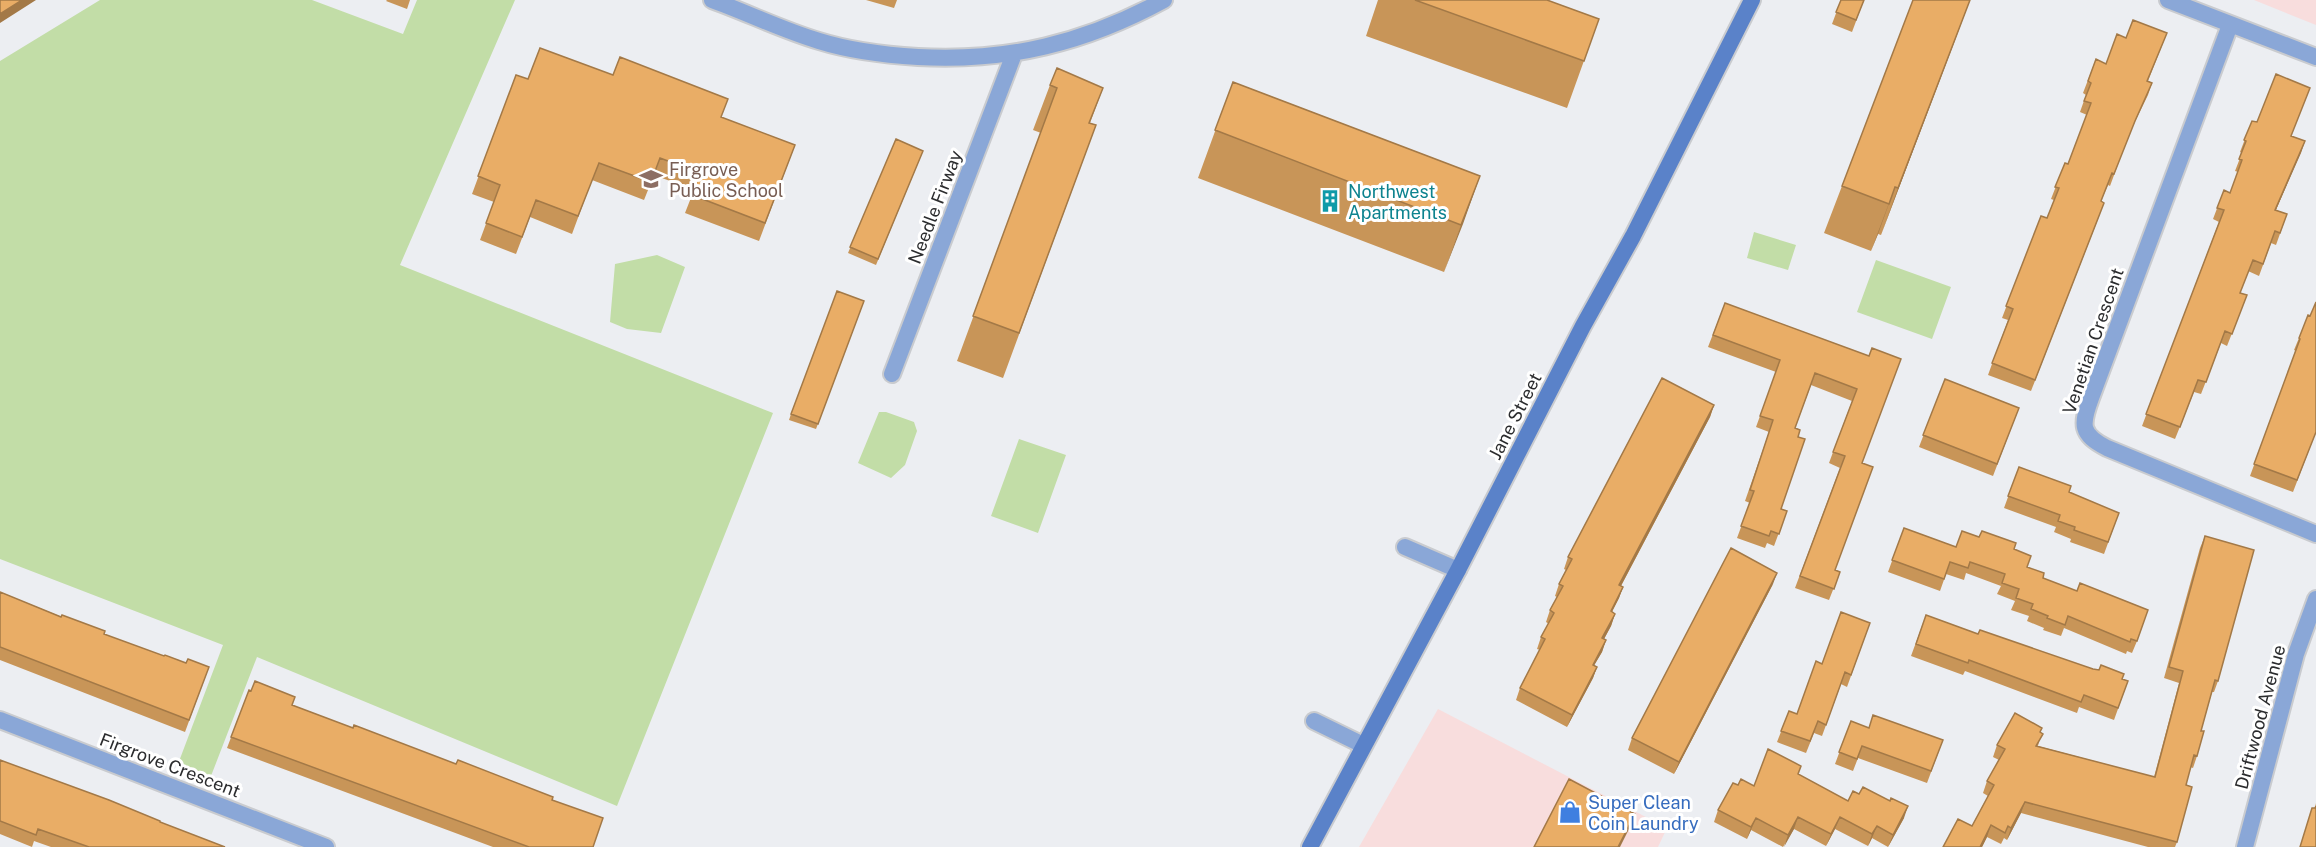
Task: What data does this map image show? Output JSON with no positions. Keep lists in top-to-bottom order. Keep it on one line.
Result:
{"streets":{"main road":["Jane Street"],"street":["Needle Firway","Venetian Crescent","Driftwood Avenue","Firgrove Crescent"]},"places":{"school or university":["Firgrove Public School"],"building":["Northwest Apartments"],"shop":["Super Clean Coin Laundry"]}}
